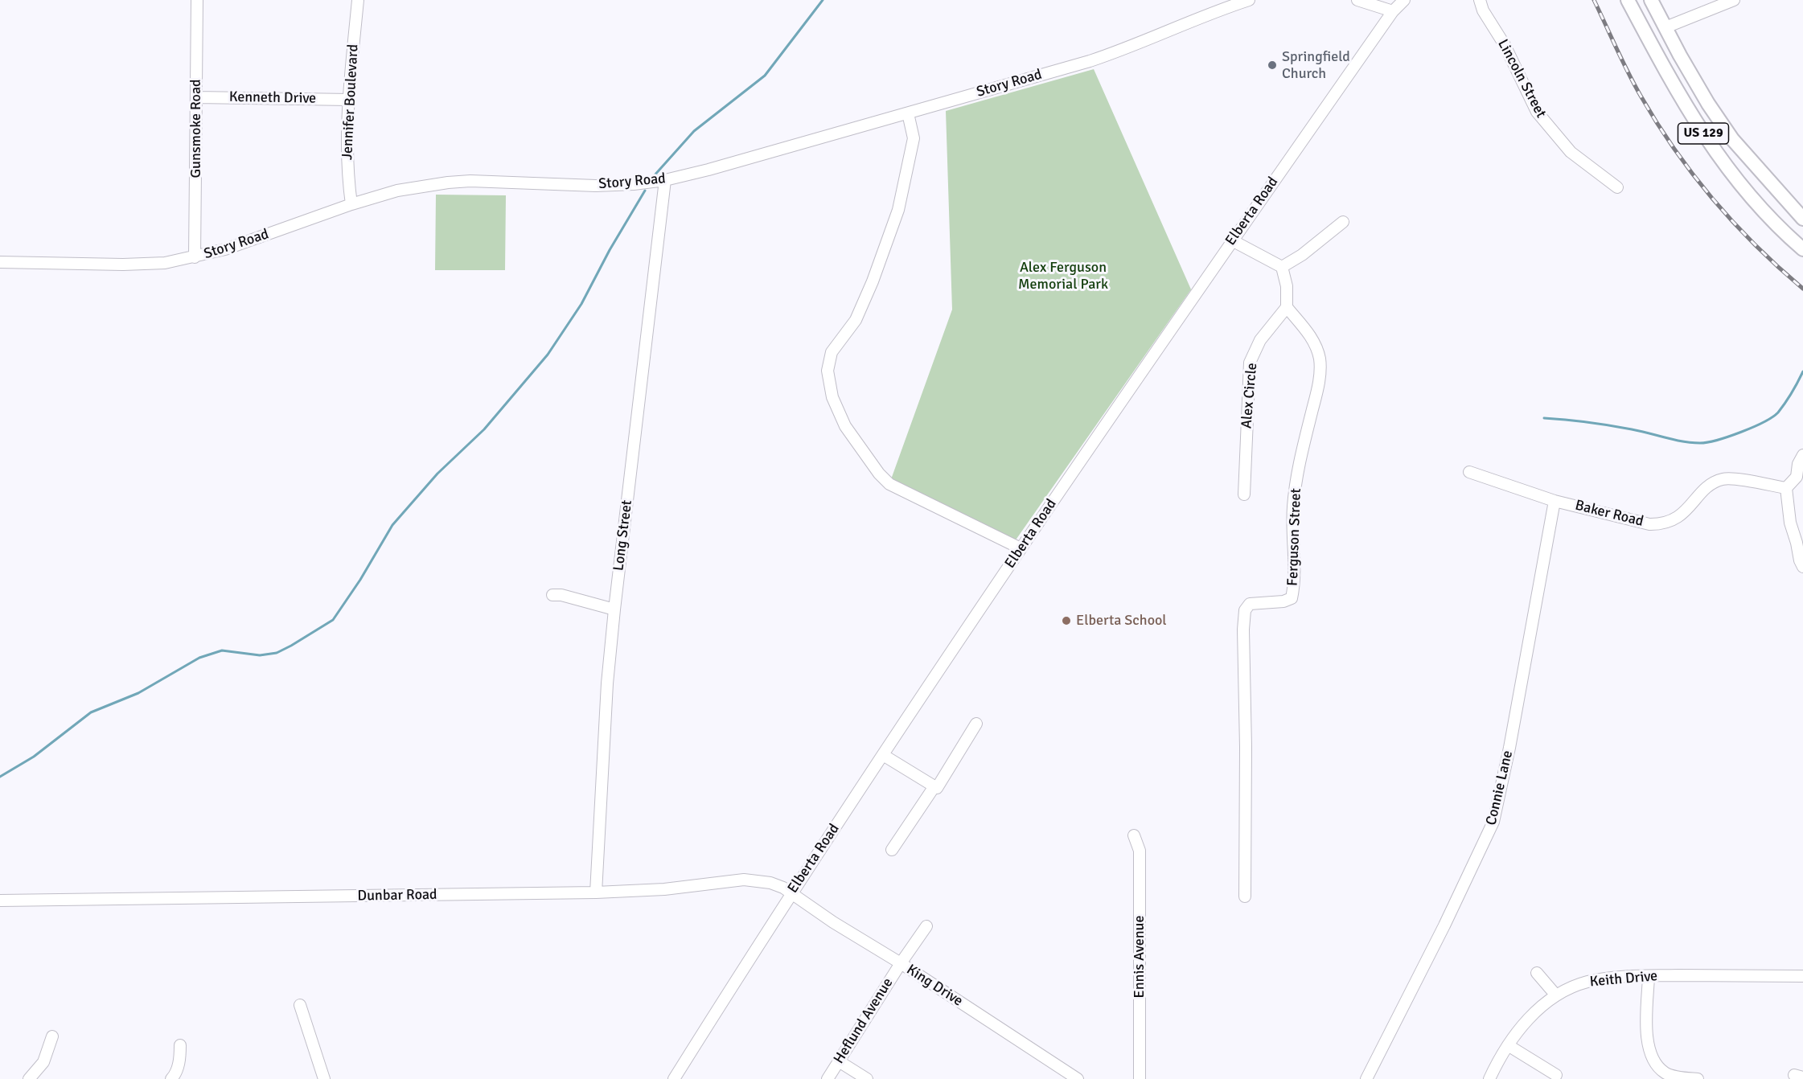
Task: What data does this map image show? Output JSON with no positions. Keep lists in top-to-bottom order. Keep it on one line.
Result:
{"streets":{"main road":["US 129"],"street":["Lincoln Street","Story Road","Kenneth Drive","Jennifer Boulevard","Gunsmoke Road","Elberta Road","Alex Circle","Baker Road","Long Street","Ferguson Street","Connie Lane","Dunbar Road","Ennis Avenue","Keith Drive","King Drive","Heflund Avenue"]},"crossings":[["Story Road","Jennifer Boulevard"],["Story Road","Gunsmoke Road"],["Story Road","Long Street"],["Kenneth Drive","Jennifer Boulevard"],["Kenneth Drive","Gunsmoke Road"],["Elberta Road","Dunbar Road"],["Elberta Road","King Drive"],["Alex Circle","Ferguson Street"],["Baker Road","Connie Lane"],["Long Street","Dunbar Road"],["Dunbar Road","King Drive"],["King Drive","Heflund Avenue"]],"parks":["Alex Ferguson Memorial Park"],"places":["Springfield Church","Elberta School"]}
